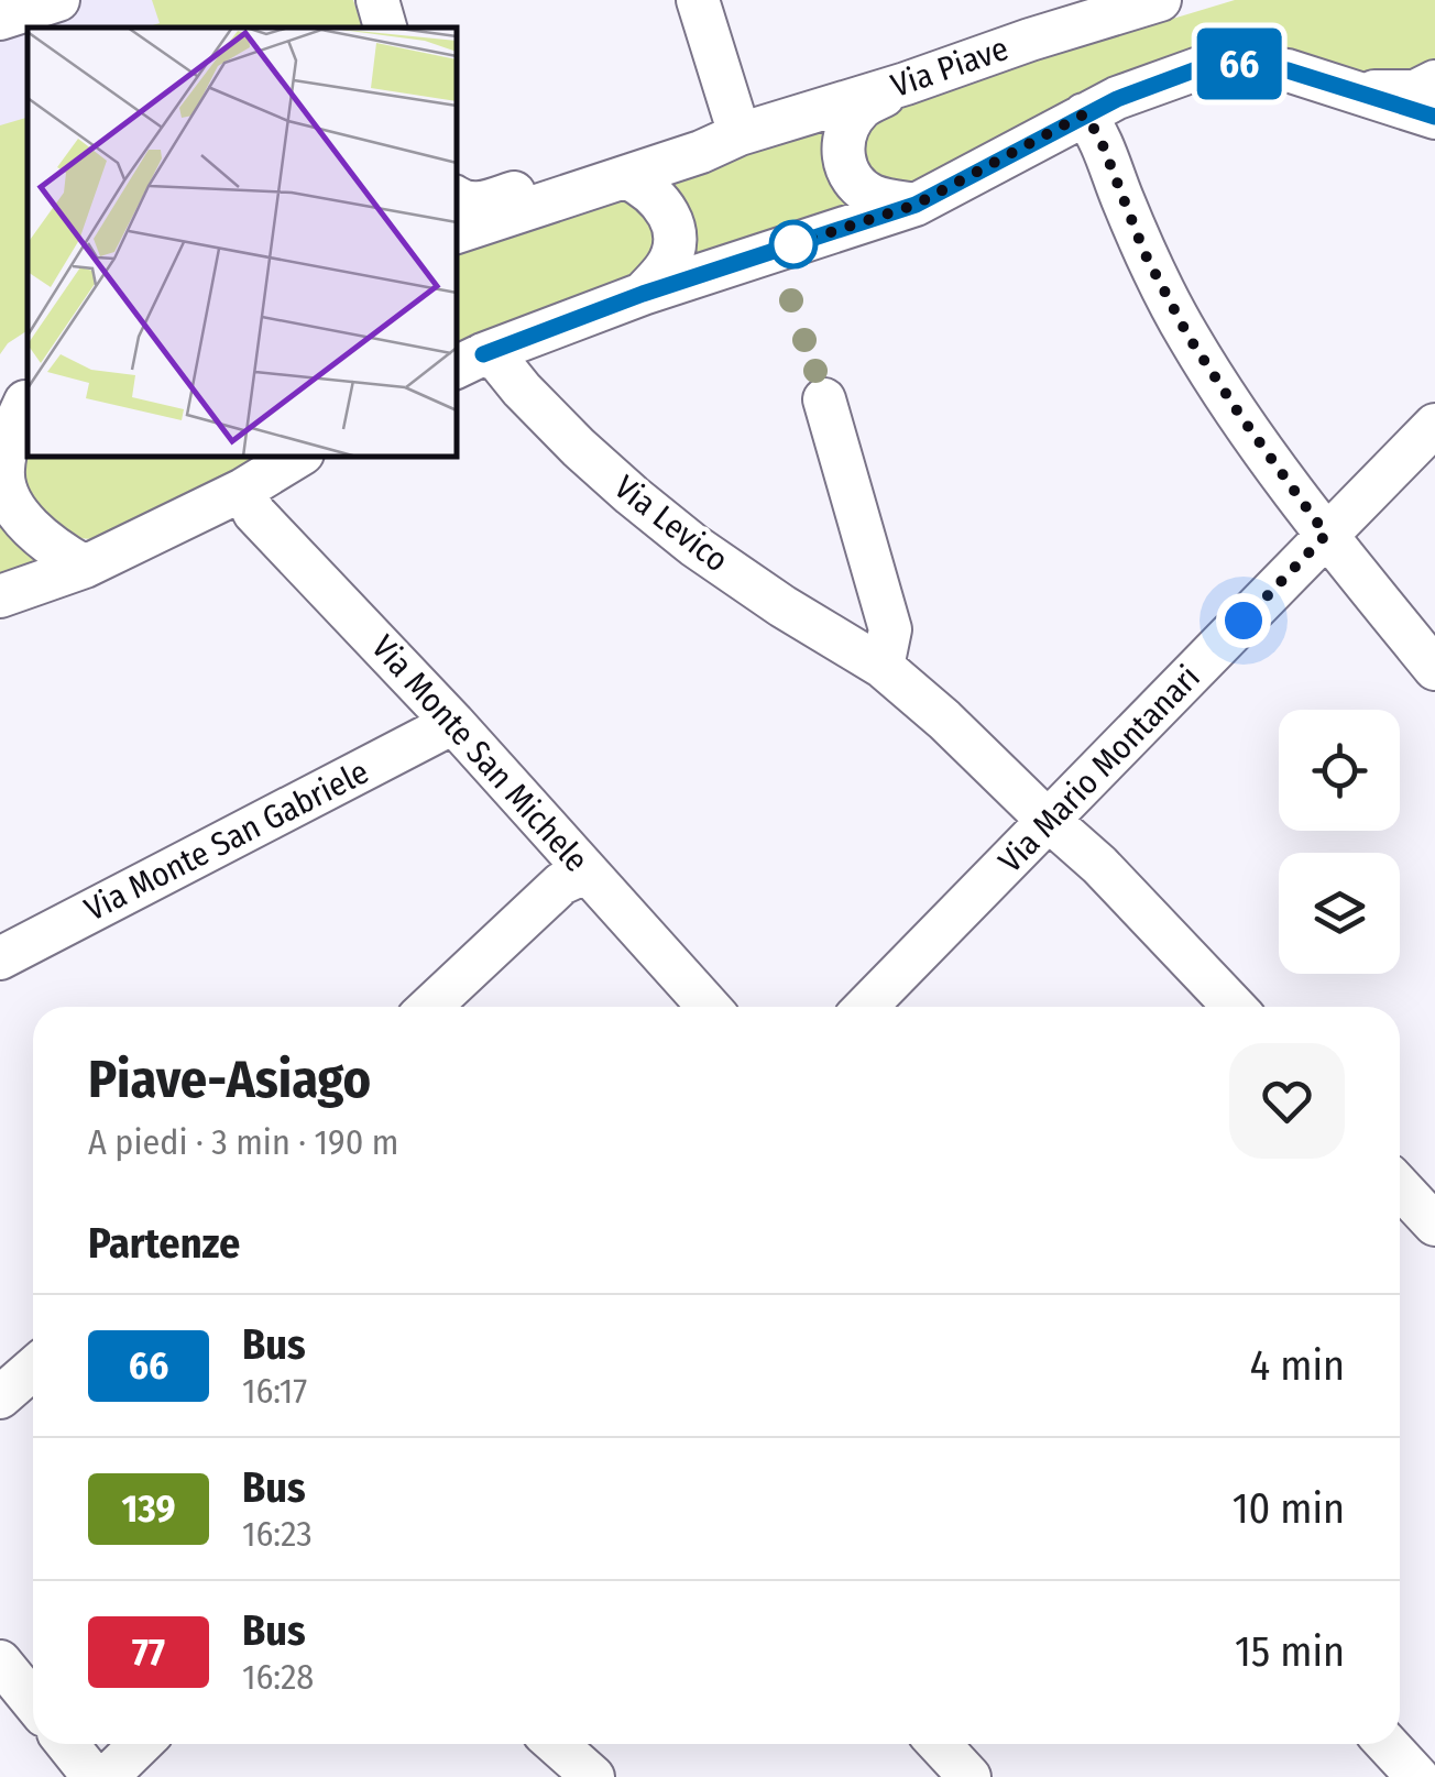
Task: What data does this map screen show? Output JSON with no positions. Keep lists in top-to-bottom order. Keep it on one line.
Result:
{"streets":{"street":["Via Piave","Via Levico","Via Monte San Michele","Via Mario Montanari","Via Monte San Gabriele"]},"crossings":[["Via Levico","Via Mario Montanari"],["Via Monte San Michele","Via Monte San Gabriele"]],"lines":["bus line 66"],"page":{"on_map":"66","heading":[["Piave-Asiago","A piedi · 3 min · 190 m"],"Partenze"],"list":[{"mark":"66","name":"Bus","note":"16:17","value":"4 min"},{"mark":"139","name":"Bus","note":"16:23","value":"10 min"},{"mark":"77","name":"Bus","note":"16:28","value":"15 min"}]}}
